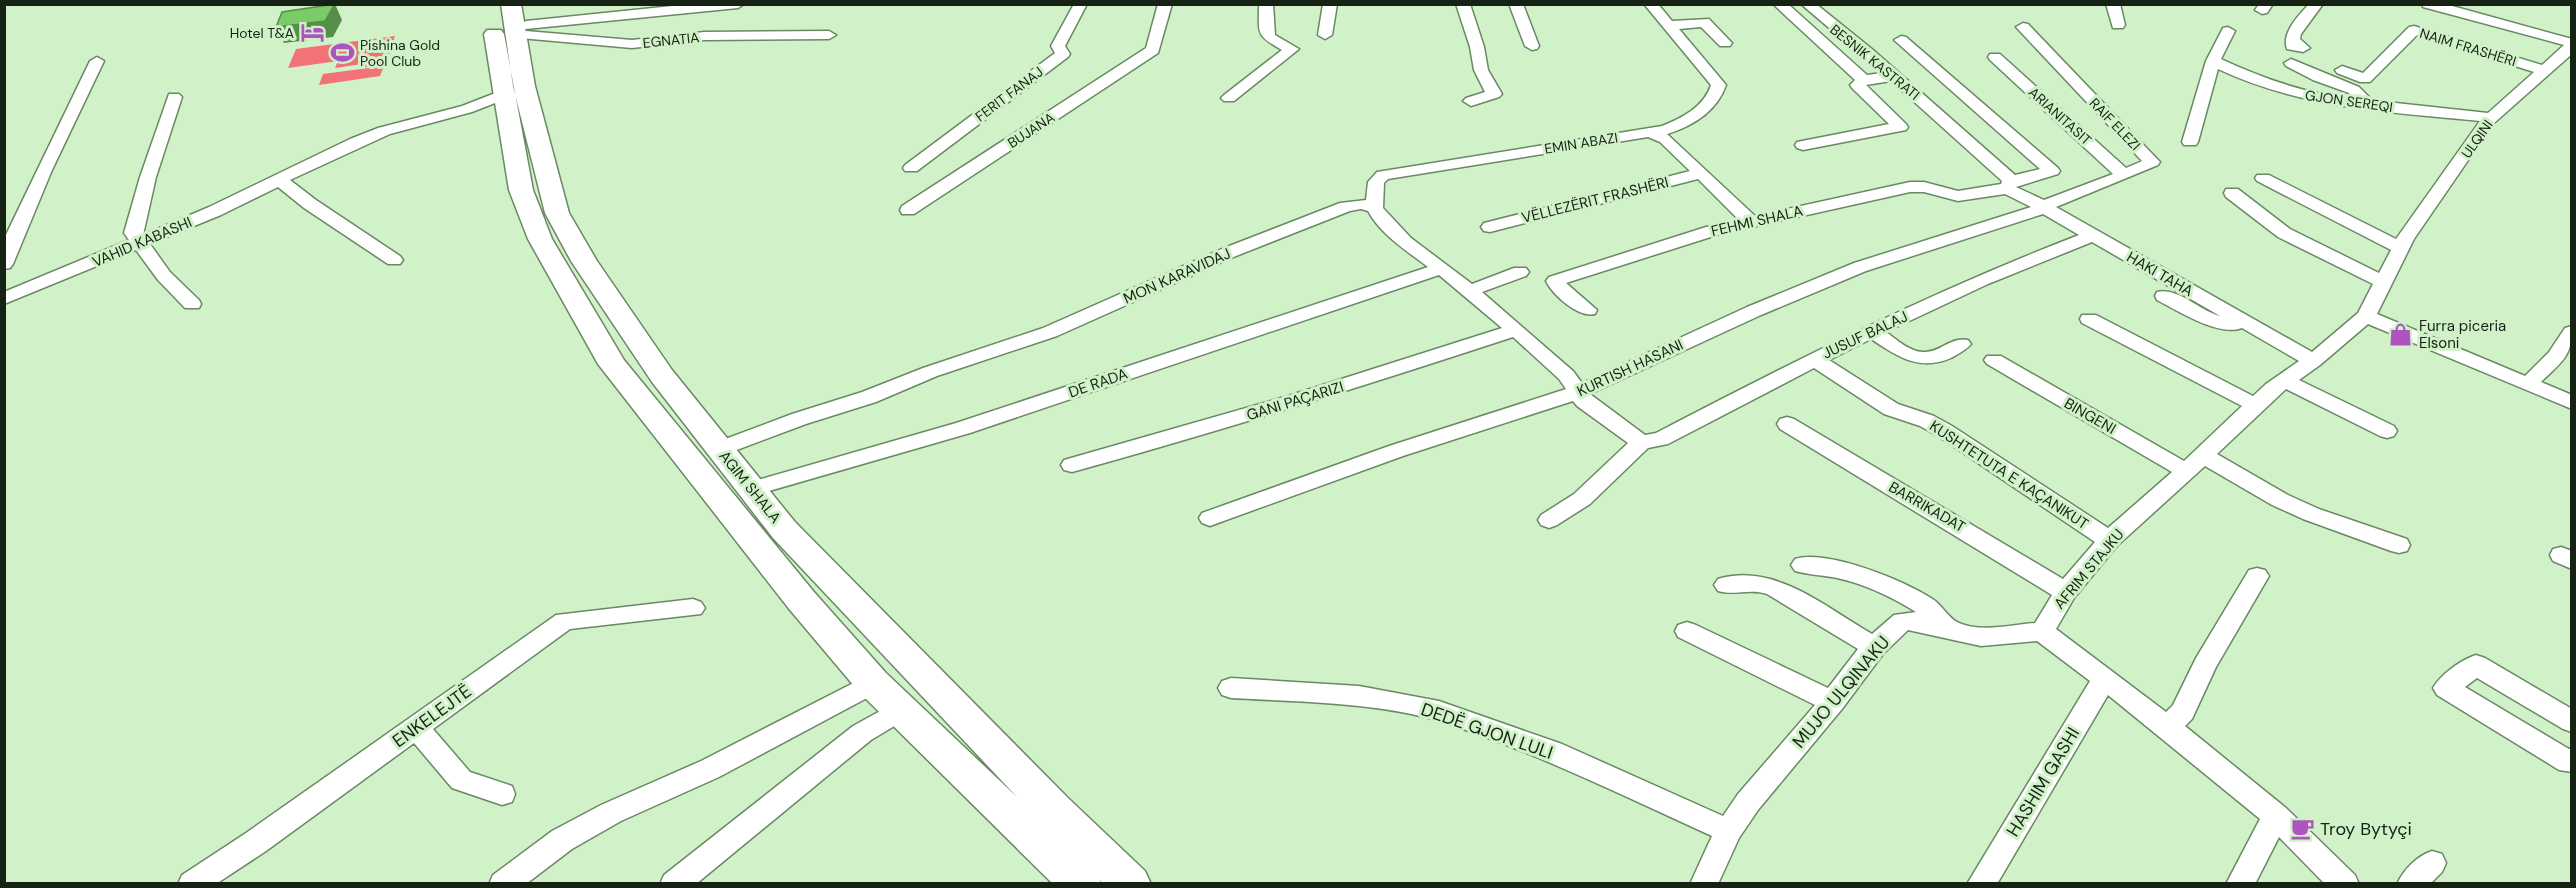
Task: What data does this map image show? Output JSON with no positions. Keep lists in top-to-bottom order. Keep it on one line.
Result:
{"streets":{"main road":["AGIM SHALA"],"street":["EGNATIA","NAIM FRASHËRI","BESNIK KASTRATI","FERIT FANAJ","GJON SEREQI","ARIANITASIT","RAIF ELEZI","BUJANA","ULQINI","EMIN ABAZI","VËLLEZËRIT FRASHËRI","FEHMI SHALA","VAHID KABASHI","HAKI TAHA","MON KARAVIDAJ","JUSUF BALAJ","KURTISH HASANI","DE RADA","GANI PAÇARIZI","BINGENI","KUSHTETUTA E KAÇANIKUT","BARRIKADAT","AFRIM STAJKU","MUJO ULQINAKU","ENKELEJTË","DEDË GJON LULI","HASHIM GASHI"]},"crossings":[["EGNATIA","AGIM SHALA"],["NAIM FRASHËRI","ULQINI"],["BESNIK KASTRATI","FEHMI SHALA"],["BESNIK KASTRATI","HAKI TAHA"],["GJON SEREQI","ULQINI"],["ARIANITASIT","RAIF ELEZI"],["RAIF ELEZI","HAKI TAHA"],["RAIF ELEZI","KURTISH HASANI"],["ULQINI","AFRIM STAJKU"],["EMIN ABAZI","MON KARAVIDAJ"],["FEHMI SHALA","HAKI TAHA"],["VAHID KABASHI","AGIM SHALA"],["HAKI TAHA","JUSUF BALAJ"],["HAKI TAHA","KURTISH HASANI"],["HAKI TAHA","AFRIM STAJKU"],["MON KARAVIDAJ","AGIM SHALA"],["JUSUF BALAJ","KUSHTETUTA E KAÇANIKUT"],["DE RADA","AGIM SHALA"],["BINGENI","AFRIM STAJKU"],["KUSHTETUTA E KAÇANIKUT","AFRIM STAJKU"],["BARRIKADAT","AFRIM STAJKU"],["AFRIM STAJKU","MUJO ULQINAKU"],["MUJO ULQINAKU","DEDË GJON LULI"]],"places":{"hotel":["Hotel T&A"],"sports":["Pishina Gold Pool Club"],"shop":["Furra piceria Elsoni"],"cafe":["Troy Bytyçi"]}}
